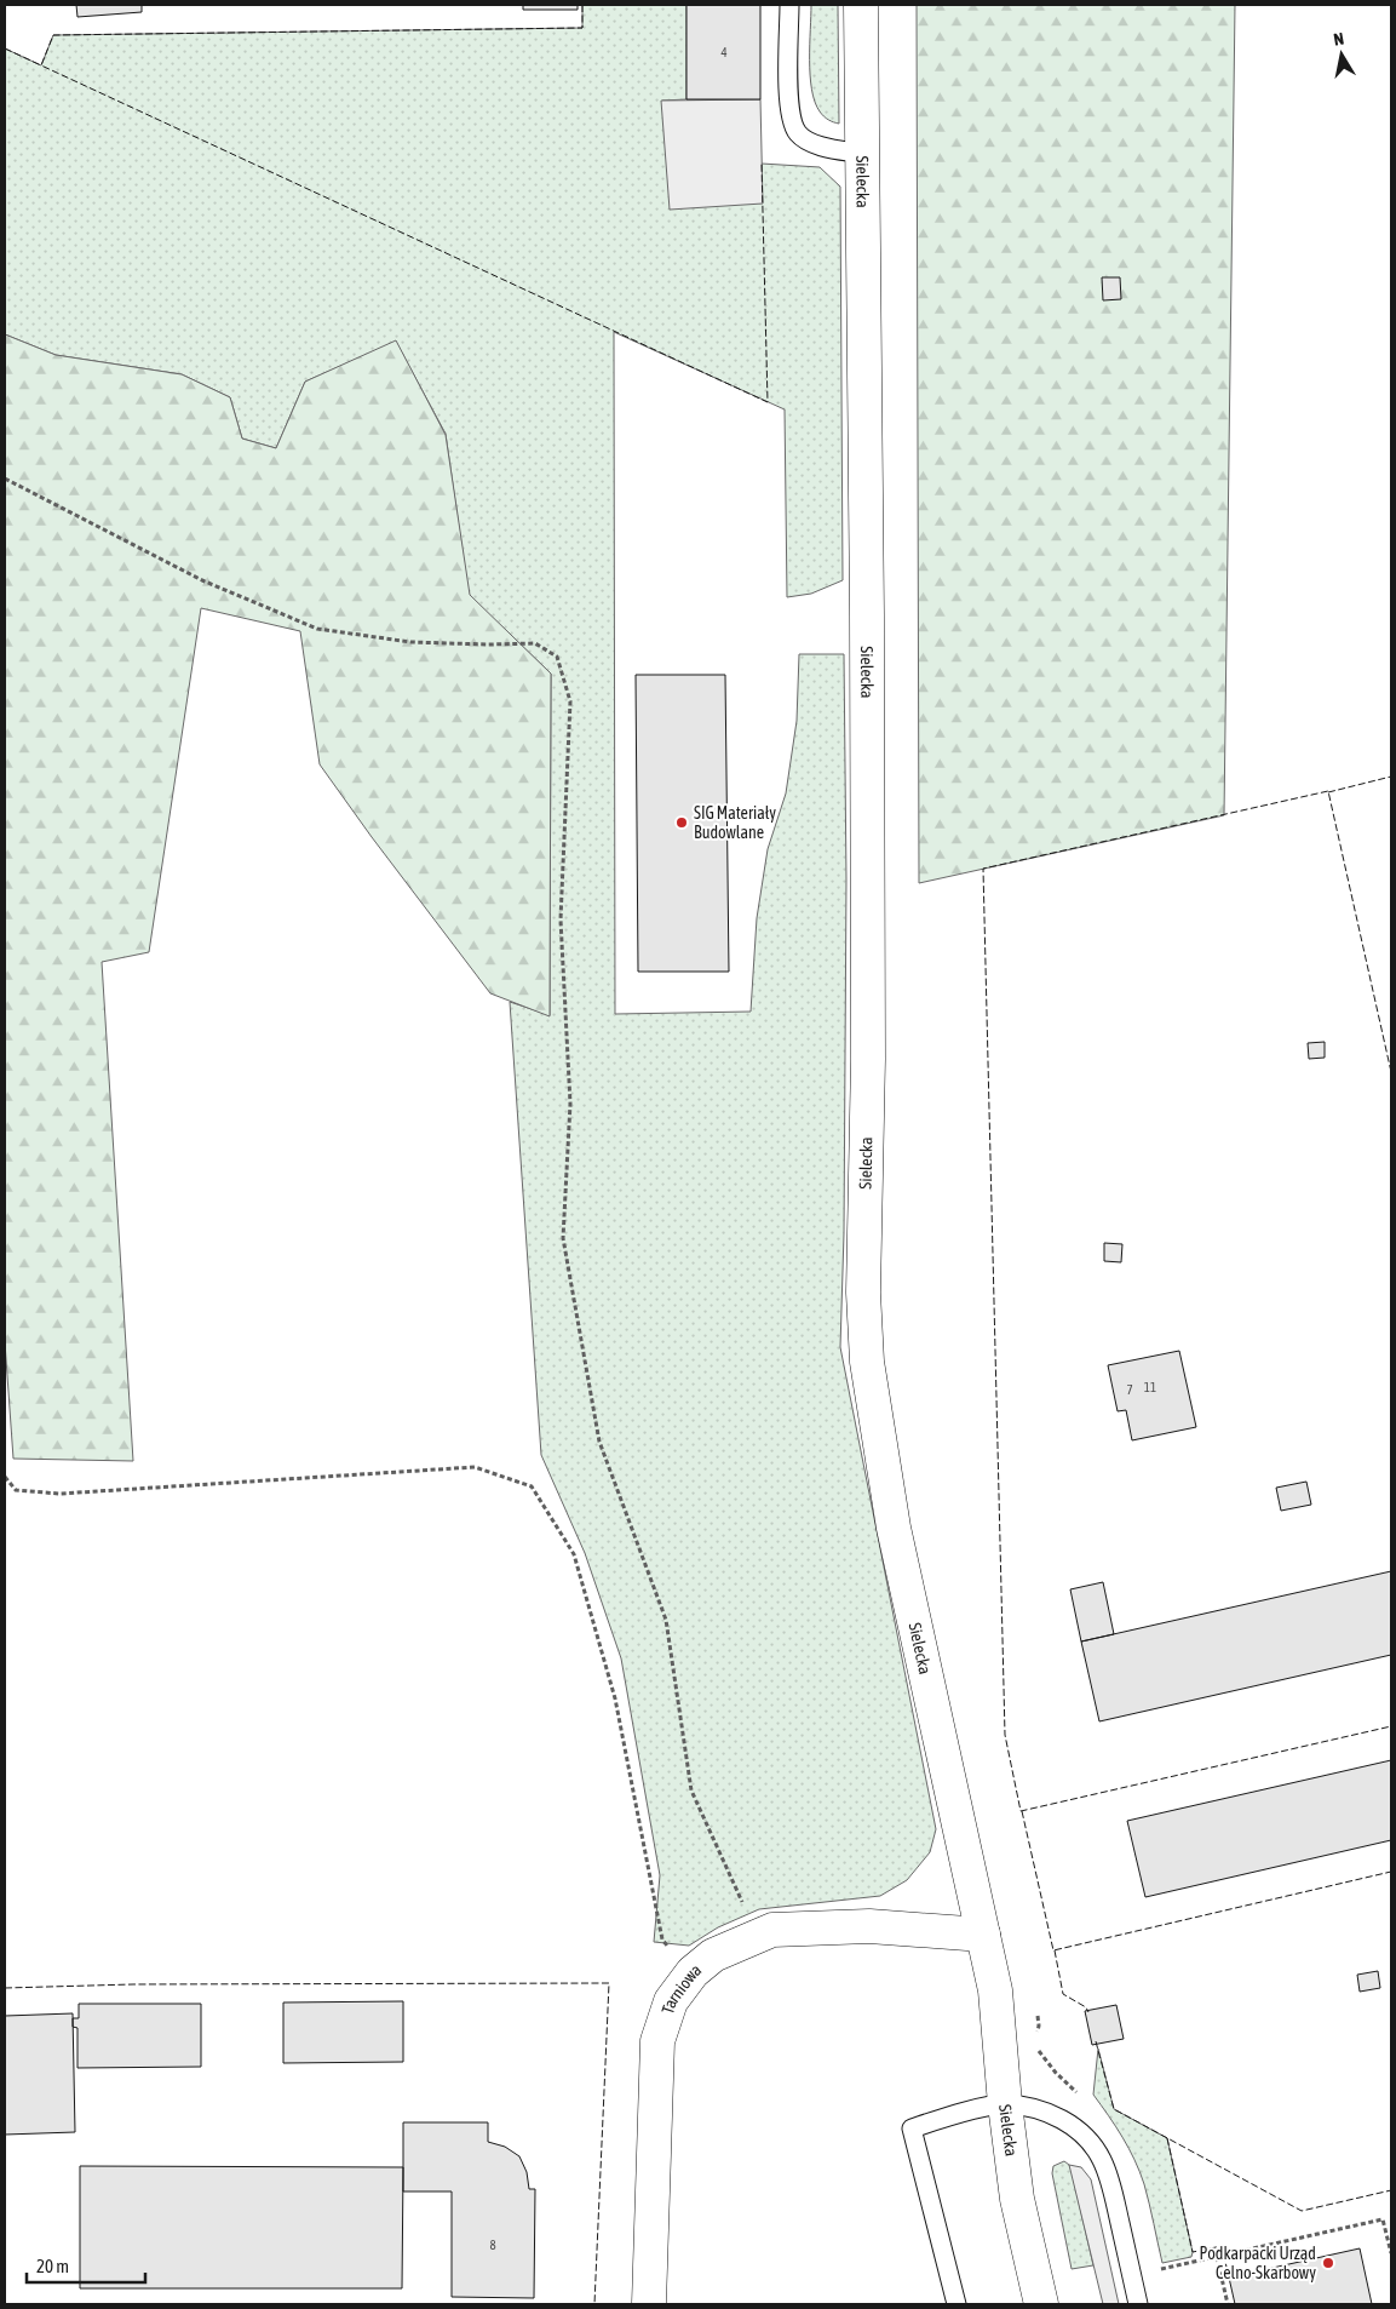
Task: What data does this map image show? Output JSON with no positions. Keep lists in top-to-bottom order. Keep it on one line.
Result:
{"streets":{"street":["Sielecka","Tarniowa"]},"crossings":[["Sielecka","Tarniowa"]],"places":["SIG Materiały Budowlane","Podkarpacki Urząd Celno-Skarbowy"],"house_numbers":["4","11","7","8"],"scale_bar":"20 m","north":"top"}
